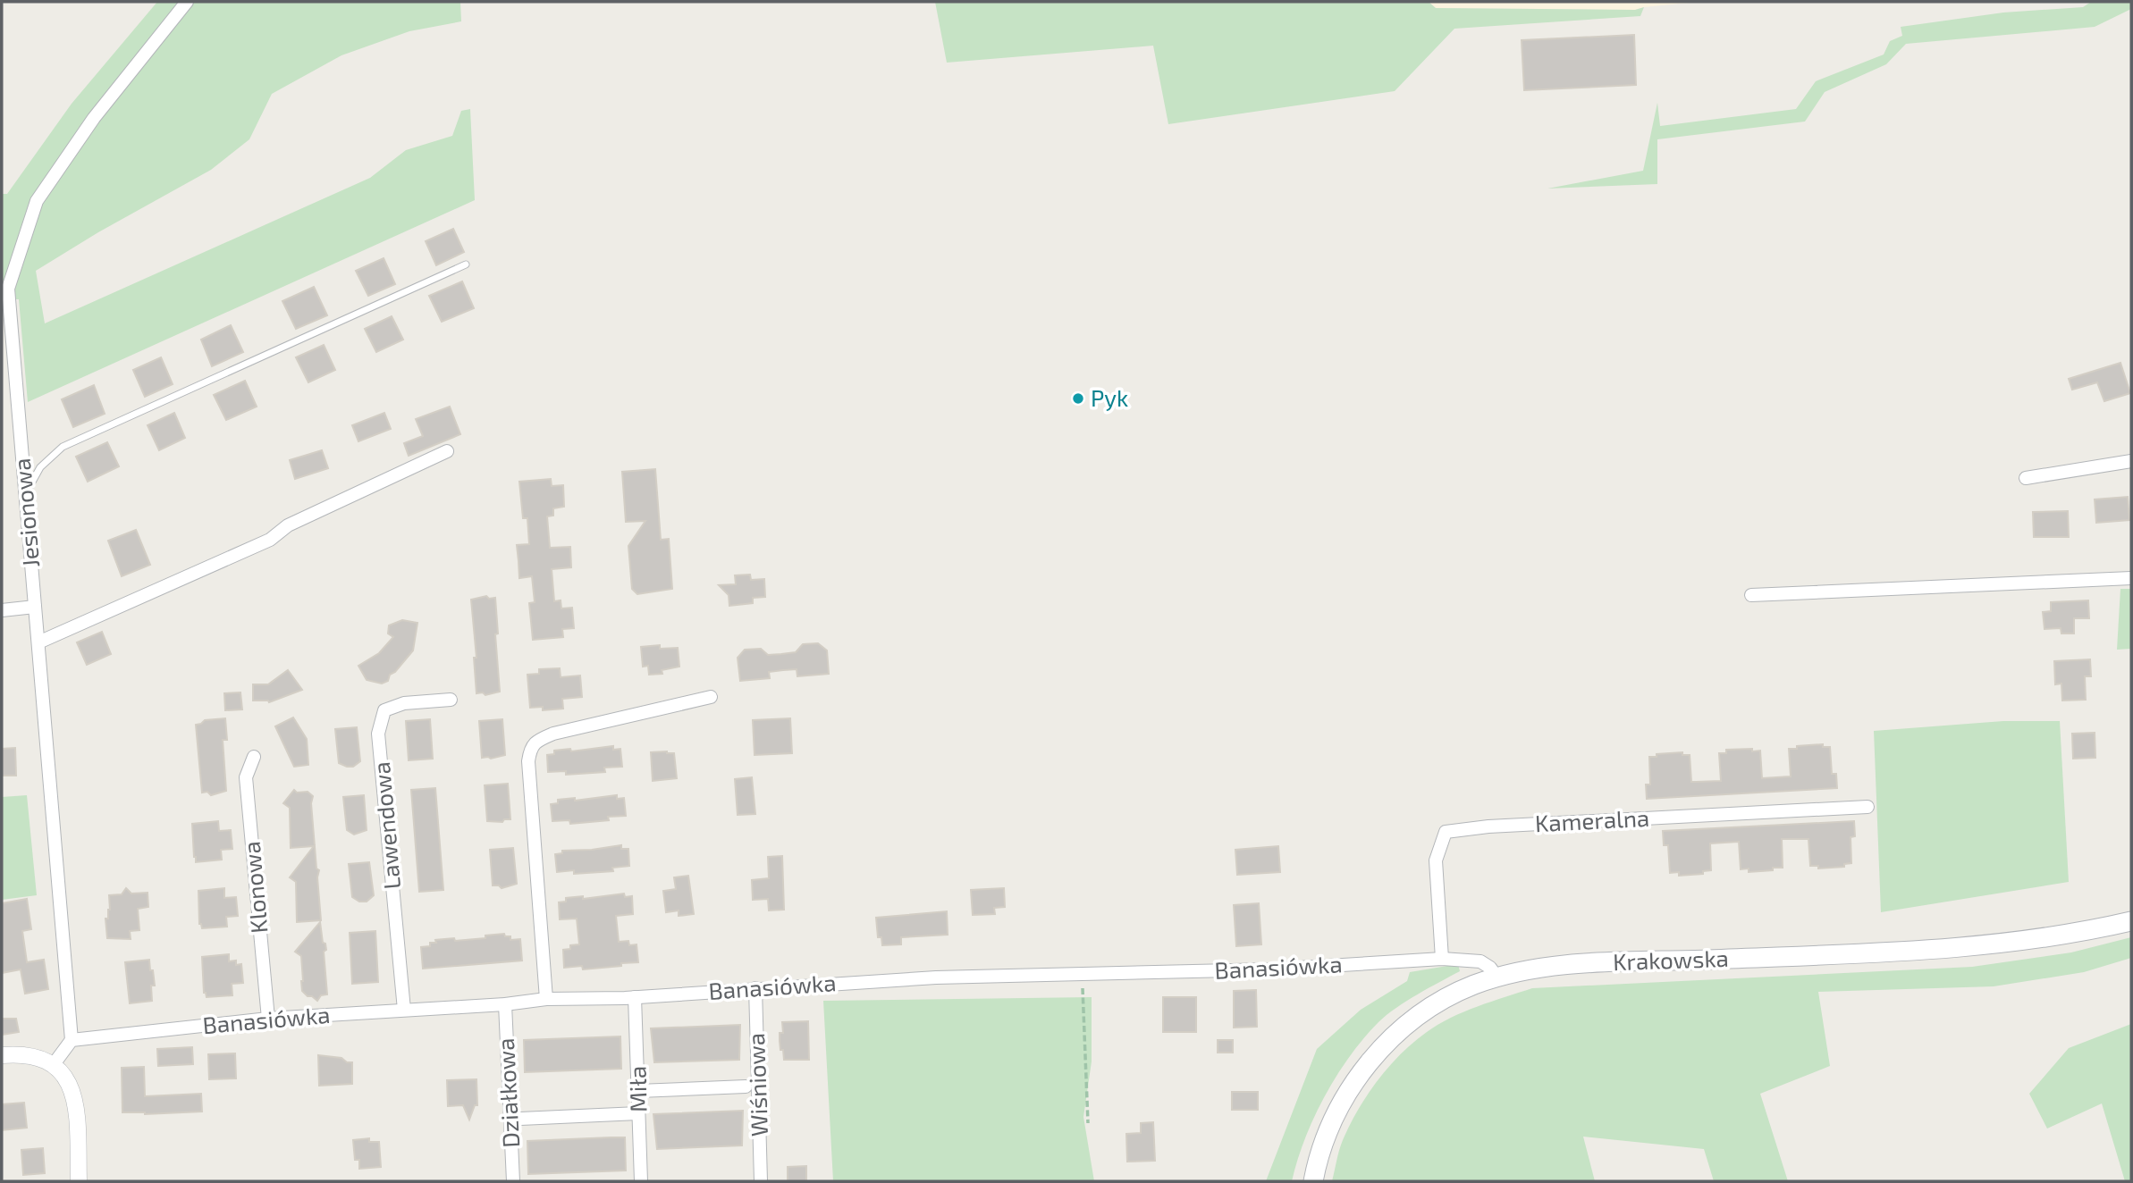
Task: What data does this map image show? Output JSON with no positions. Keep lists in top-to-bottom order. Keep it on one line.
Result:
{"streets":{"main road":["Krakowska"],"street":["Jesionowa","Kameralna","Lawendowa","Klonowa","Banasiówka","Wiśniowa","Miła","Działkowa"]},"crossings":[["Jesionowa","Banasiówka"],["Kameralna","Banasiówka"],["Lawendowa","Banasiówka"],["Klonowa","Banasiówka"],["Krakowska","Banasiówka"],["Banasiówka","Wiśniowa"],["Banasiówka","Miła"],["Banasiówka","Działkowa"]],"places":["Pyk"]}
